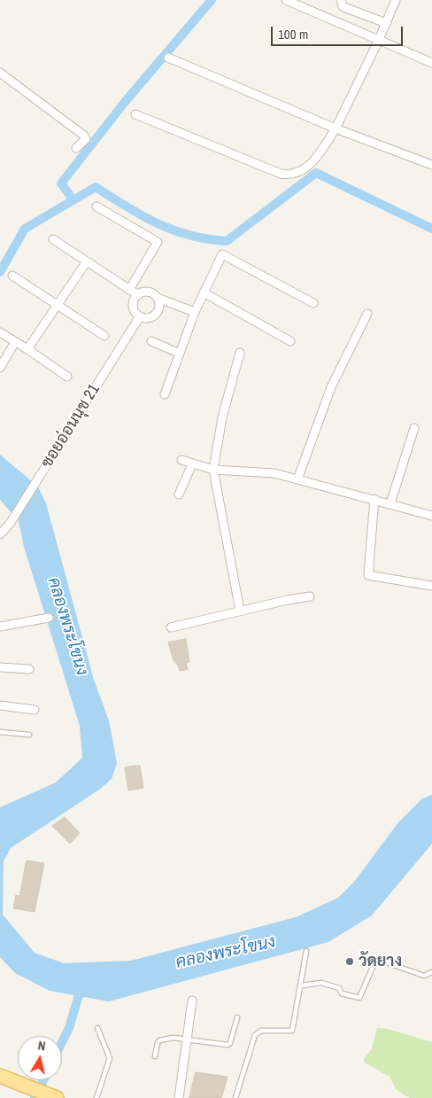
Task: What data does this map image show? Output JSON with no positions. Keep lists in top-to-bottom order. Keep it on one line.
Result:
{"streets":{"street":["ซอยอ่อนนุช 21"]},"water":["คลองพระโขนง"],"places":["วัดยาง"],"scale_bar":"100 m","north":"top"}
